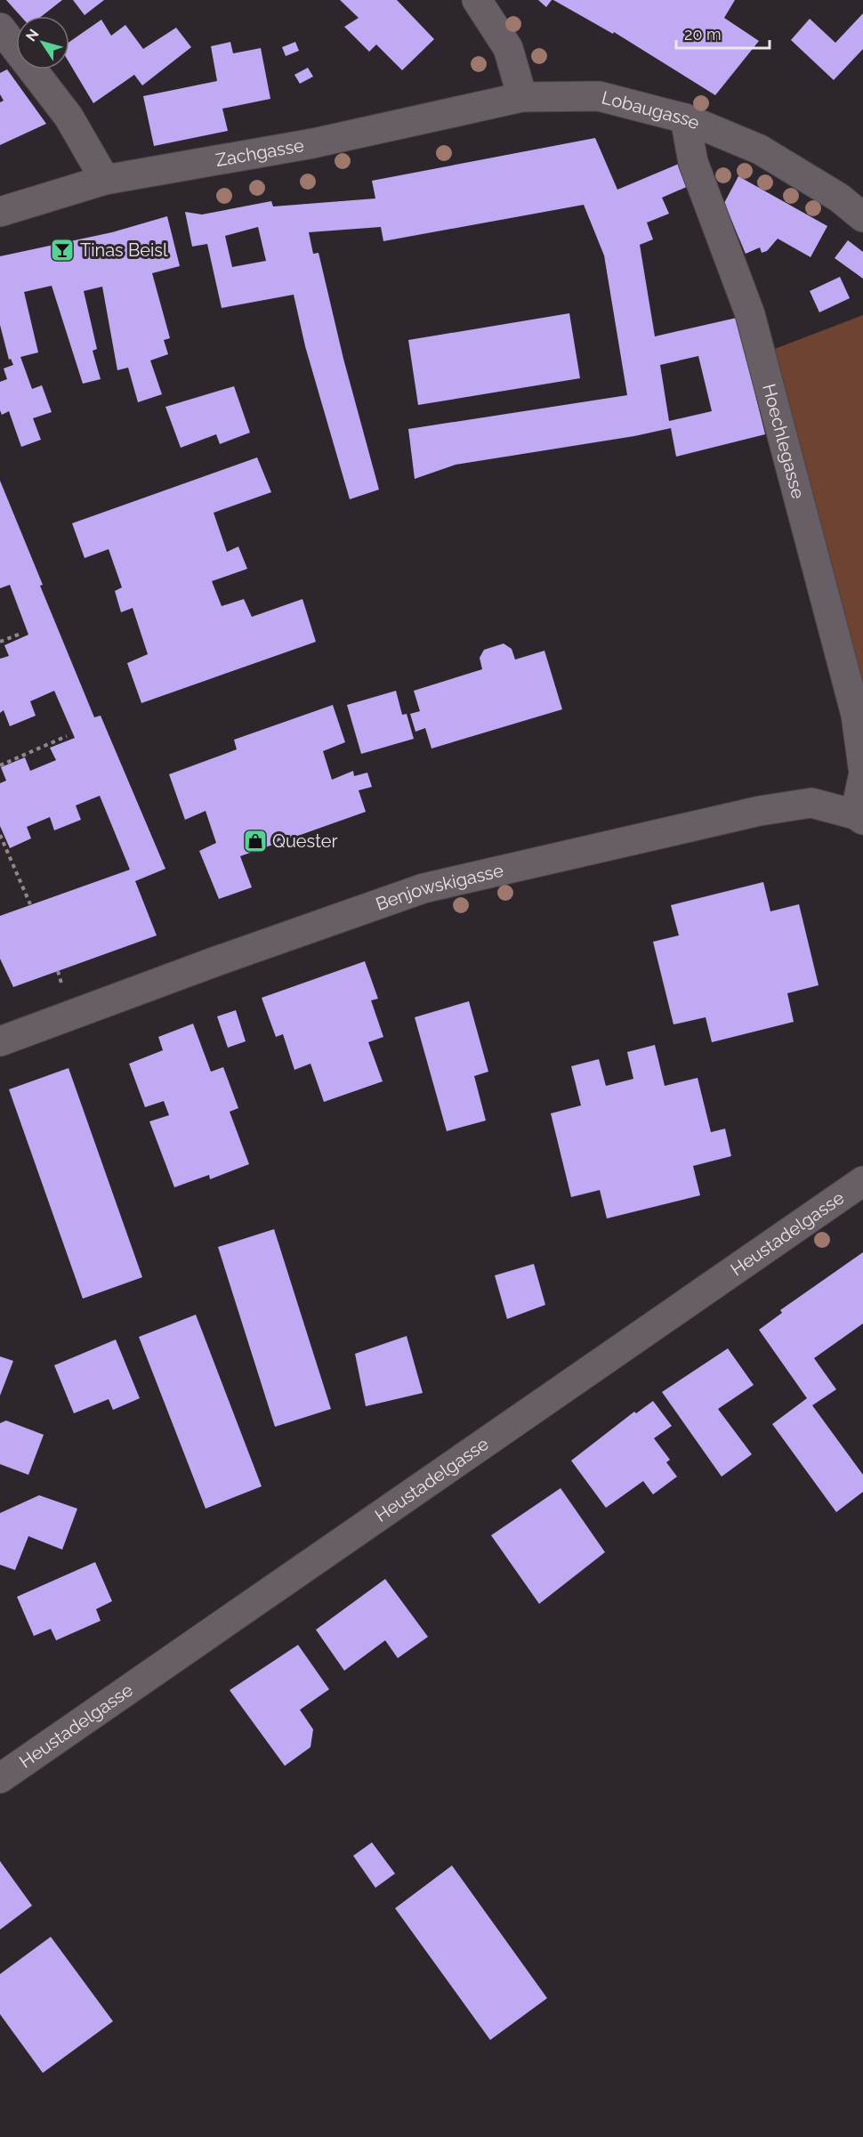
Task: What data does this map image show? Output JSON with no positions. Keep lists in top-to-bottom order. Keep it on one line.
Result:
{"streets":{"street":["Lobaugasse","Zachgasse","Hoechlegasse","Benjowskigasse","Heustadelgasse"]},"crossings":[["Lobaugasse","Zachgasse"],["Lobaugasse","Hoechlegasse"]],"places":{"bar":["Tinas Beisl"],"shop":["Quester"]},"scale_bar":"20 m","north":"top left"}
